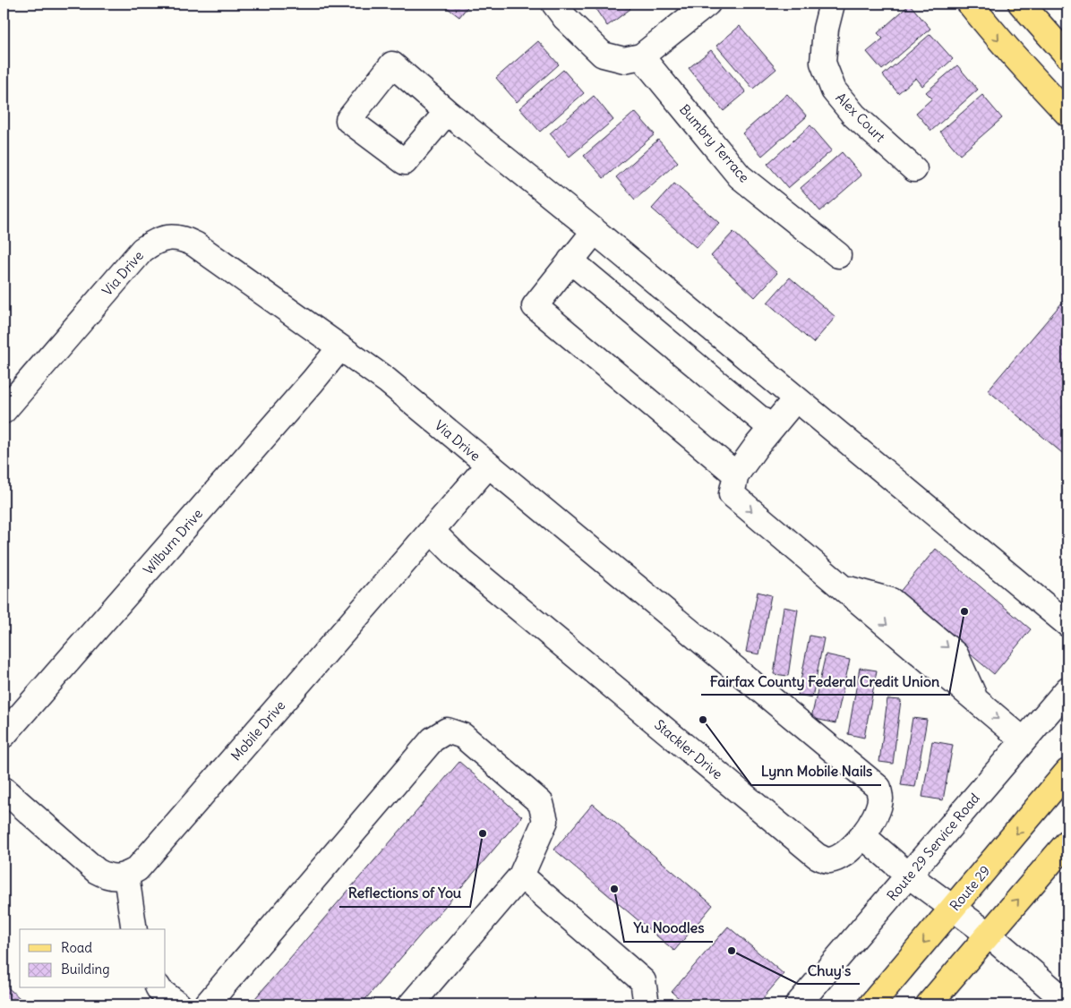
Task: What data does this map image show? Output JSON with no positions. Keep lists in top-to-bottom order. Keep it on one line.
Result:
{"streets":{"main road":["Route 29"],"street":["Alex Court","Bumbry Terrace","Via Drive","Wilburn Drive","Mobile Drive","Stackler Drive","Route 29 Service Road"]},"crossings":[["Via Drive","Wilburn Drive"],["Via Drive","Mobile Drive"],["Via Drive","Stackler Drive"],["Mobile Drive","Stackler Drive"]],"places":["Fairfax County Federal Credit Union","Lynn Mobile Nails","Reflections of You","Yu Noodles","Chuy's"],"legend":["Road","Building"]}
